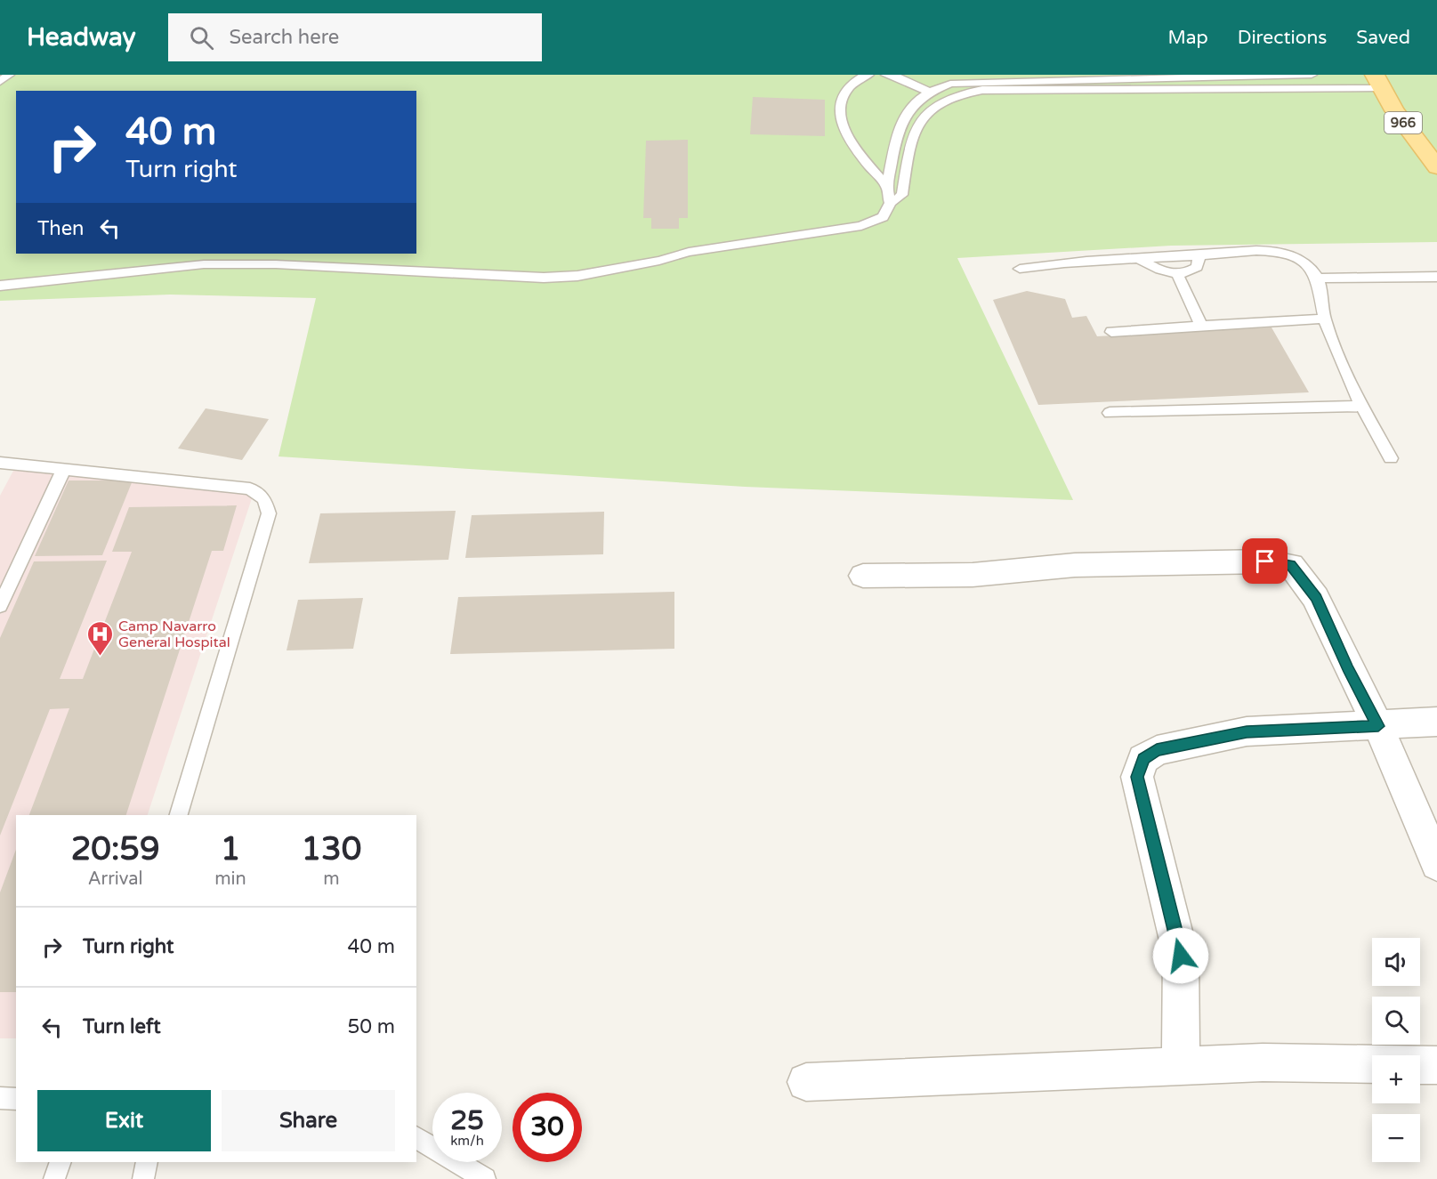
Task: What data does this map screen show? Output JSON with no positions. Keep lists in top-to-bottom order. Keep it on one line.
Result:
{"streets":{"main road":["966"]},"places":{"hospital":["Camp Navarro General Hospital"]},"page":{"header":"Headway","search":"Search here","nav":["Map","Directions","Saved"],"turn":["40 m","Turn right"],"then":"Then","eta":["20:59","Arrival","1","min","130","m"],"list":[{"name":"Turn right","value":"40 m"},{"name":"Turn left","value":"50 m"}],"map_buttons":["+","−"],"buttons":["Exit","Share"],"speed":"25 km/h","limit":"30"}}
